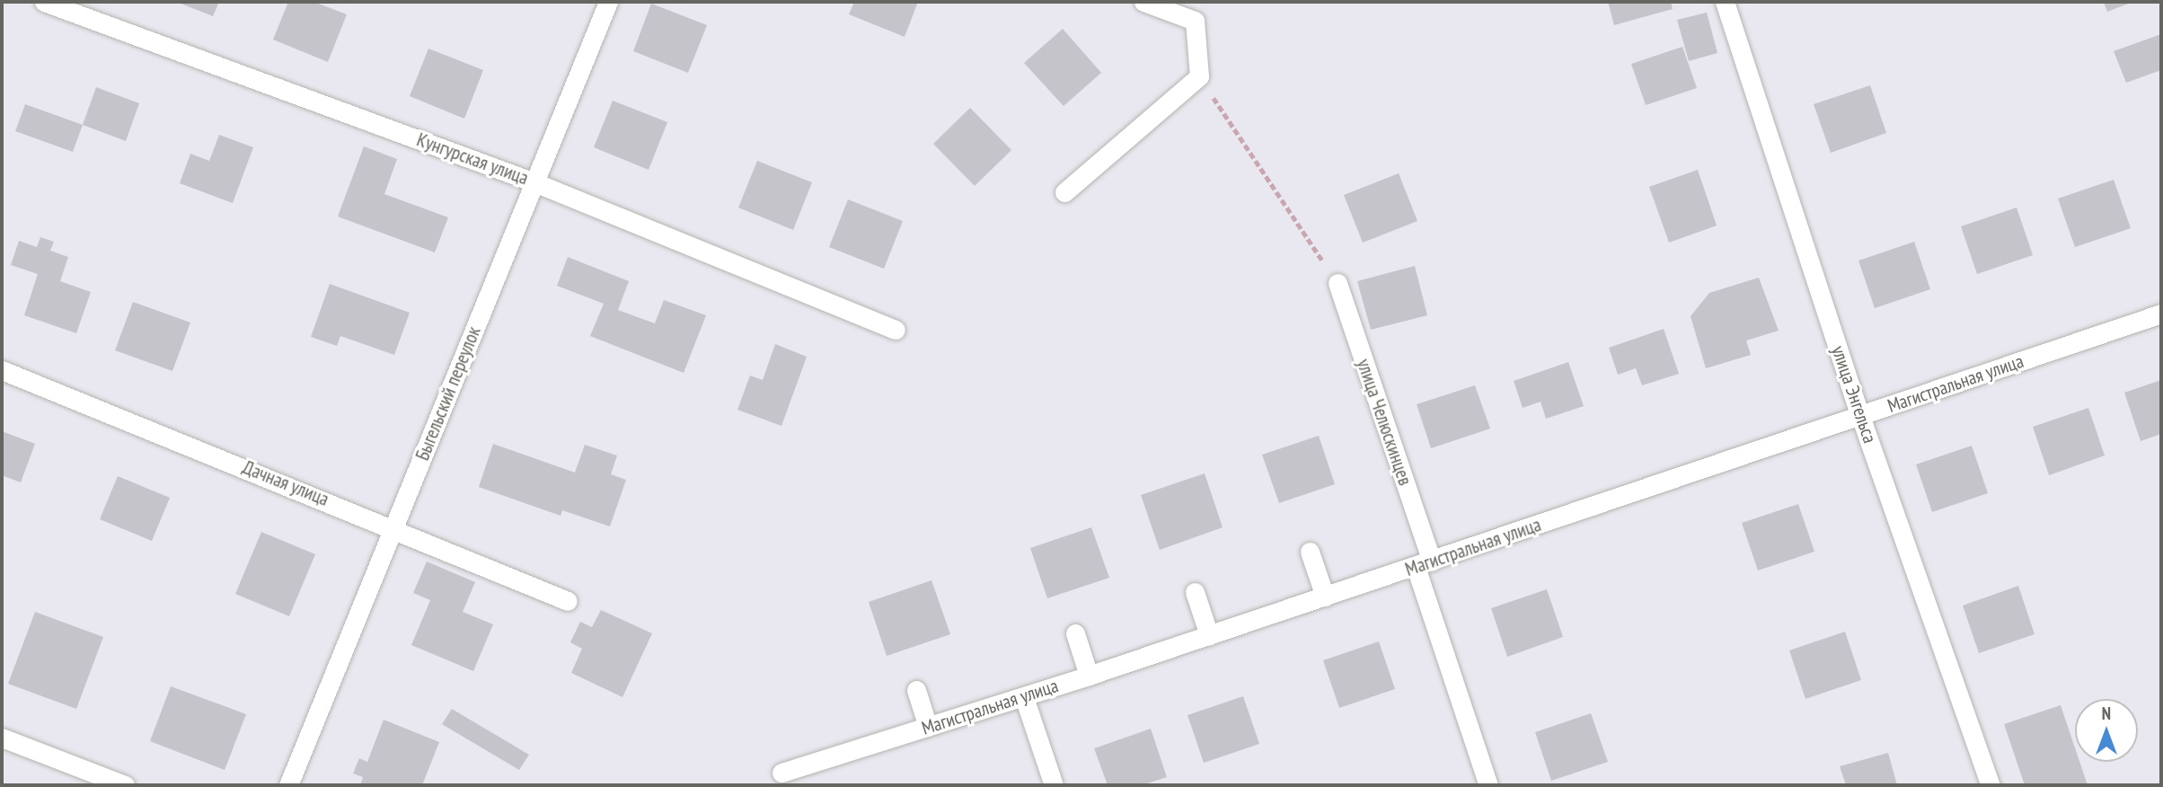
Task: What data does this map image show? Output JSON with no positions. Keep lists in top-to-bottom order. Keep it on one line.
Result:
{"streets":{"street":["Кунгурская улица","Магистральная улица","Быгельский переулок","улица Энгельса","улица Челюскинцев","Дачная улица"]},"crossings":[["Кунгурская улица","Быгельский переулок"],["Магистральная улица","улица Энгельса"],["Магистральная улица","улица Челюскинцев"],["Быгельский переулок","Дачная улица"]],"north":"top"}
